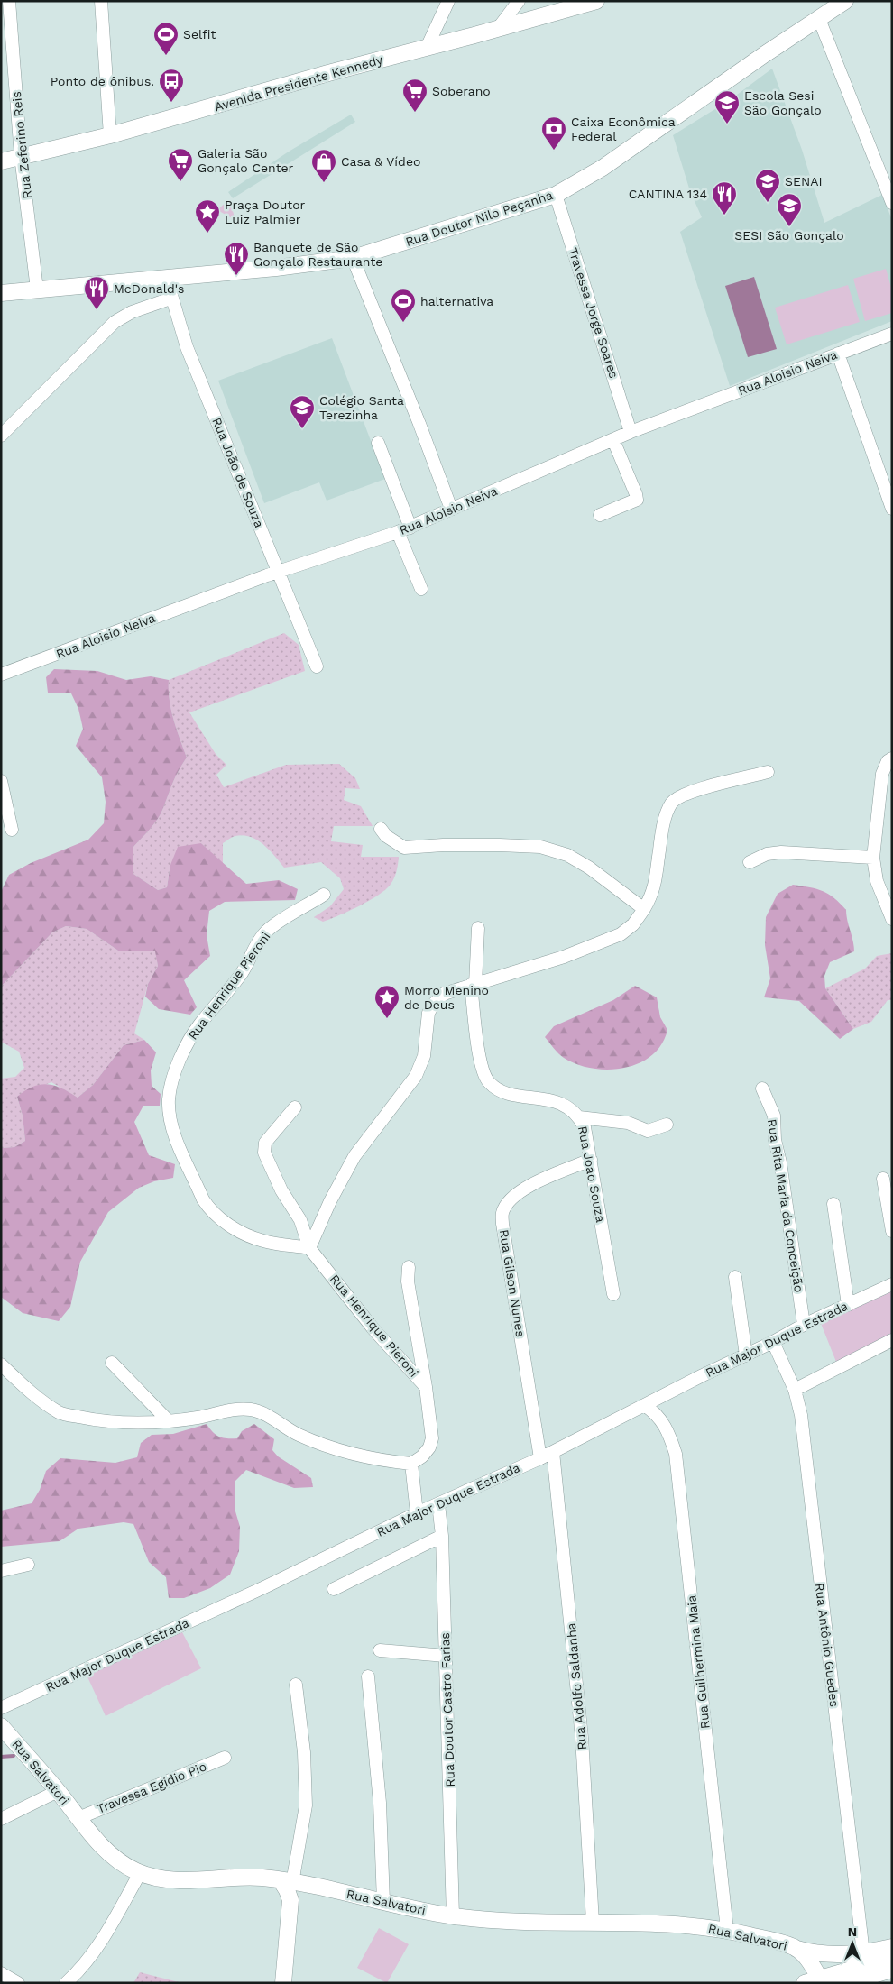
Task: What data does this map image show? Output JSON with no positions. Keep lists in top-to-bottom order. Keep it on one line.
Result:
{"streets":{"main road":["Avenida Presidente Kennedy","Rua Doutor Nilo Peçanha","Rua Salvatori"],"street":["Rua Zeferino Reis","Travessa Jorge Soares","Rua Aloisio Neiva","Rua João de Souza","Rua Henrique Pieroni","Rua Joao Souza","Rua Rita Maria da Conceição","Rua Gilson Nunes","Rua Major Duque Estrada","Rua Antônio Guedes","Rua Guilhermina Maia","Rua Adolfo Saldanha","Rua Doutor Castro Farias","Travessa Egídio Pio"]},"crossings":[["Avenida Presidente Kennedy","Rua Zeferino Reis"],["Rua Zeferino Reis","Rua Doutor Nilo Peçanha"],["Rua Doutor Nilo Peçanha","Travessa Jorge Soares"],["Rua Doutor Nilo Peçanha","Rua João de Souza"],["Travessa Jorge Soares","Rua Aloisio Neiva"],["Rua Aloisio Neiva","Rua João de Souza"],["Rua Joao Souza","Rua Gilson Nunes"],["Rua Rita Maria da Conceição","Rua Major Duque Estrada"],["Rua Gilson Nunes","Rua Major Duque Estrada"],["Rua Major Duque Estrada","Rua Antônio Guedes"],["Rua Major Duque Estrada","Rua Guilhermina Maia"],["Rua Major Duque Estrada","Rua Adolfo Saldanha"],["Rua Major Duque Estrada","Rua Doutor Castro Farias"],["Rua Guilhermina Maia","Rua Salvatori"],["Rua Adolfo Saldanha","Rua Salvatori"],["Rua Doutor Castro Farias","Rua Salvatori"],["Rua Salvatori","Travessa Egídio Pio"]],"places":{"sports":["Selfit","halternativa"],"bus stop":["Ponto de ônibus."],"supermarket":["Soberano","Galeria São Gonçalo Center"],"school or university":["Escola Sesi São Gonçalo","SENAI","SESI São Gonçalo","Colégio Santa Terezinha"],"bank":["Caixa Econômica Federal"],"shop":["Casa & Vídeo"],"restaurant":["CANTINA 134","Banquete de São Gonçalo Restaurante","McDonald's"],"place":["Praça Doutor Luiz Palmier","Morro Menino de Deus"]},"north":"top"}
